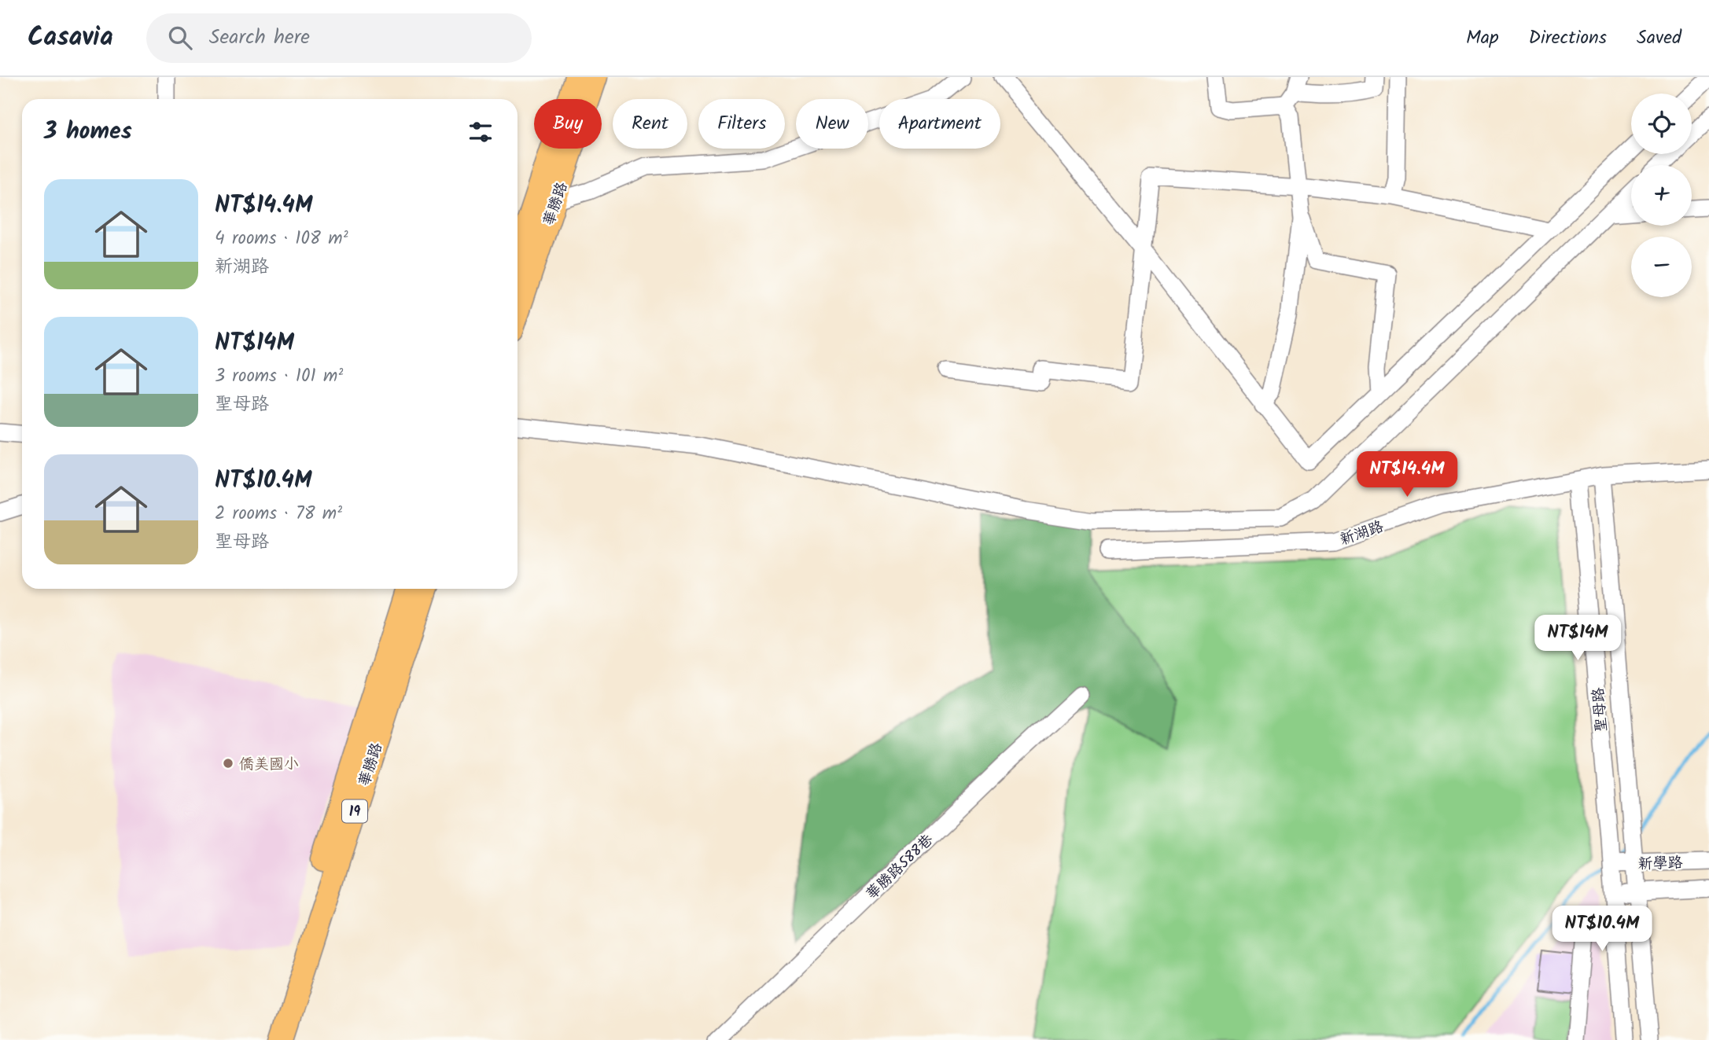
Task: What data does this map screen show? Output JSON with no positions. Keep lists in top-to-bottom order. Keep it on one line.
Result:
{"streets":{"main road":["華勝路","19"],"street":["新湖路","聖母路","新學路","華勝路588巷"]},"crossings":[["新湖路","聖母路"],["聖母路","新學路"]],"places":["僑美國小"],"page":{"header":"Casavia","search":"Search here","nav":["Map","Directions","Saved"],"map_buttons":["+","−"],"chip":["Buy","Rent","Filters","New","Apartment"],"heading":"3 homes","list":[{"name":"NT$14.4M","note":"4 rooms · 108 m² · 新湖路"},{"name":"NT$14M","note":"3 rooms · 101 m² · 聖母路"},{"name":"NT$10.4M","note":"2 rooms · 78 m² · 聖母路"}],"price":["NT$14.4M","NT$14M","NT$10.4M"]}}
